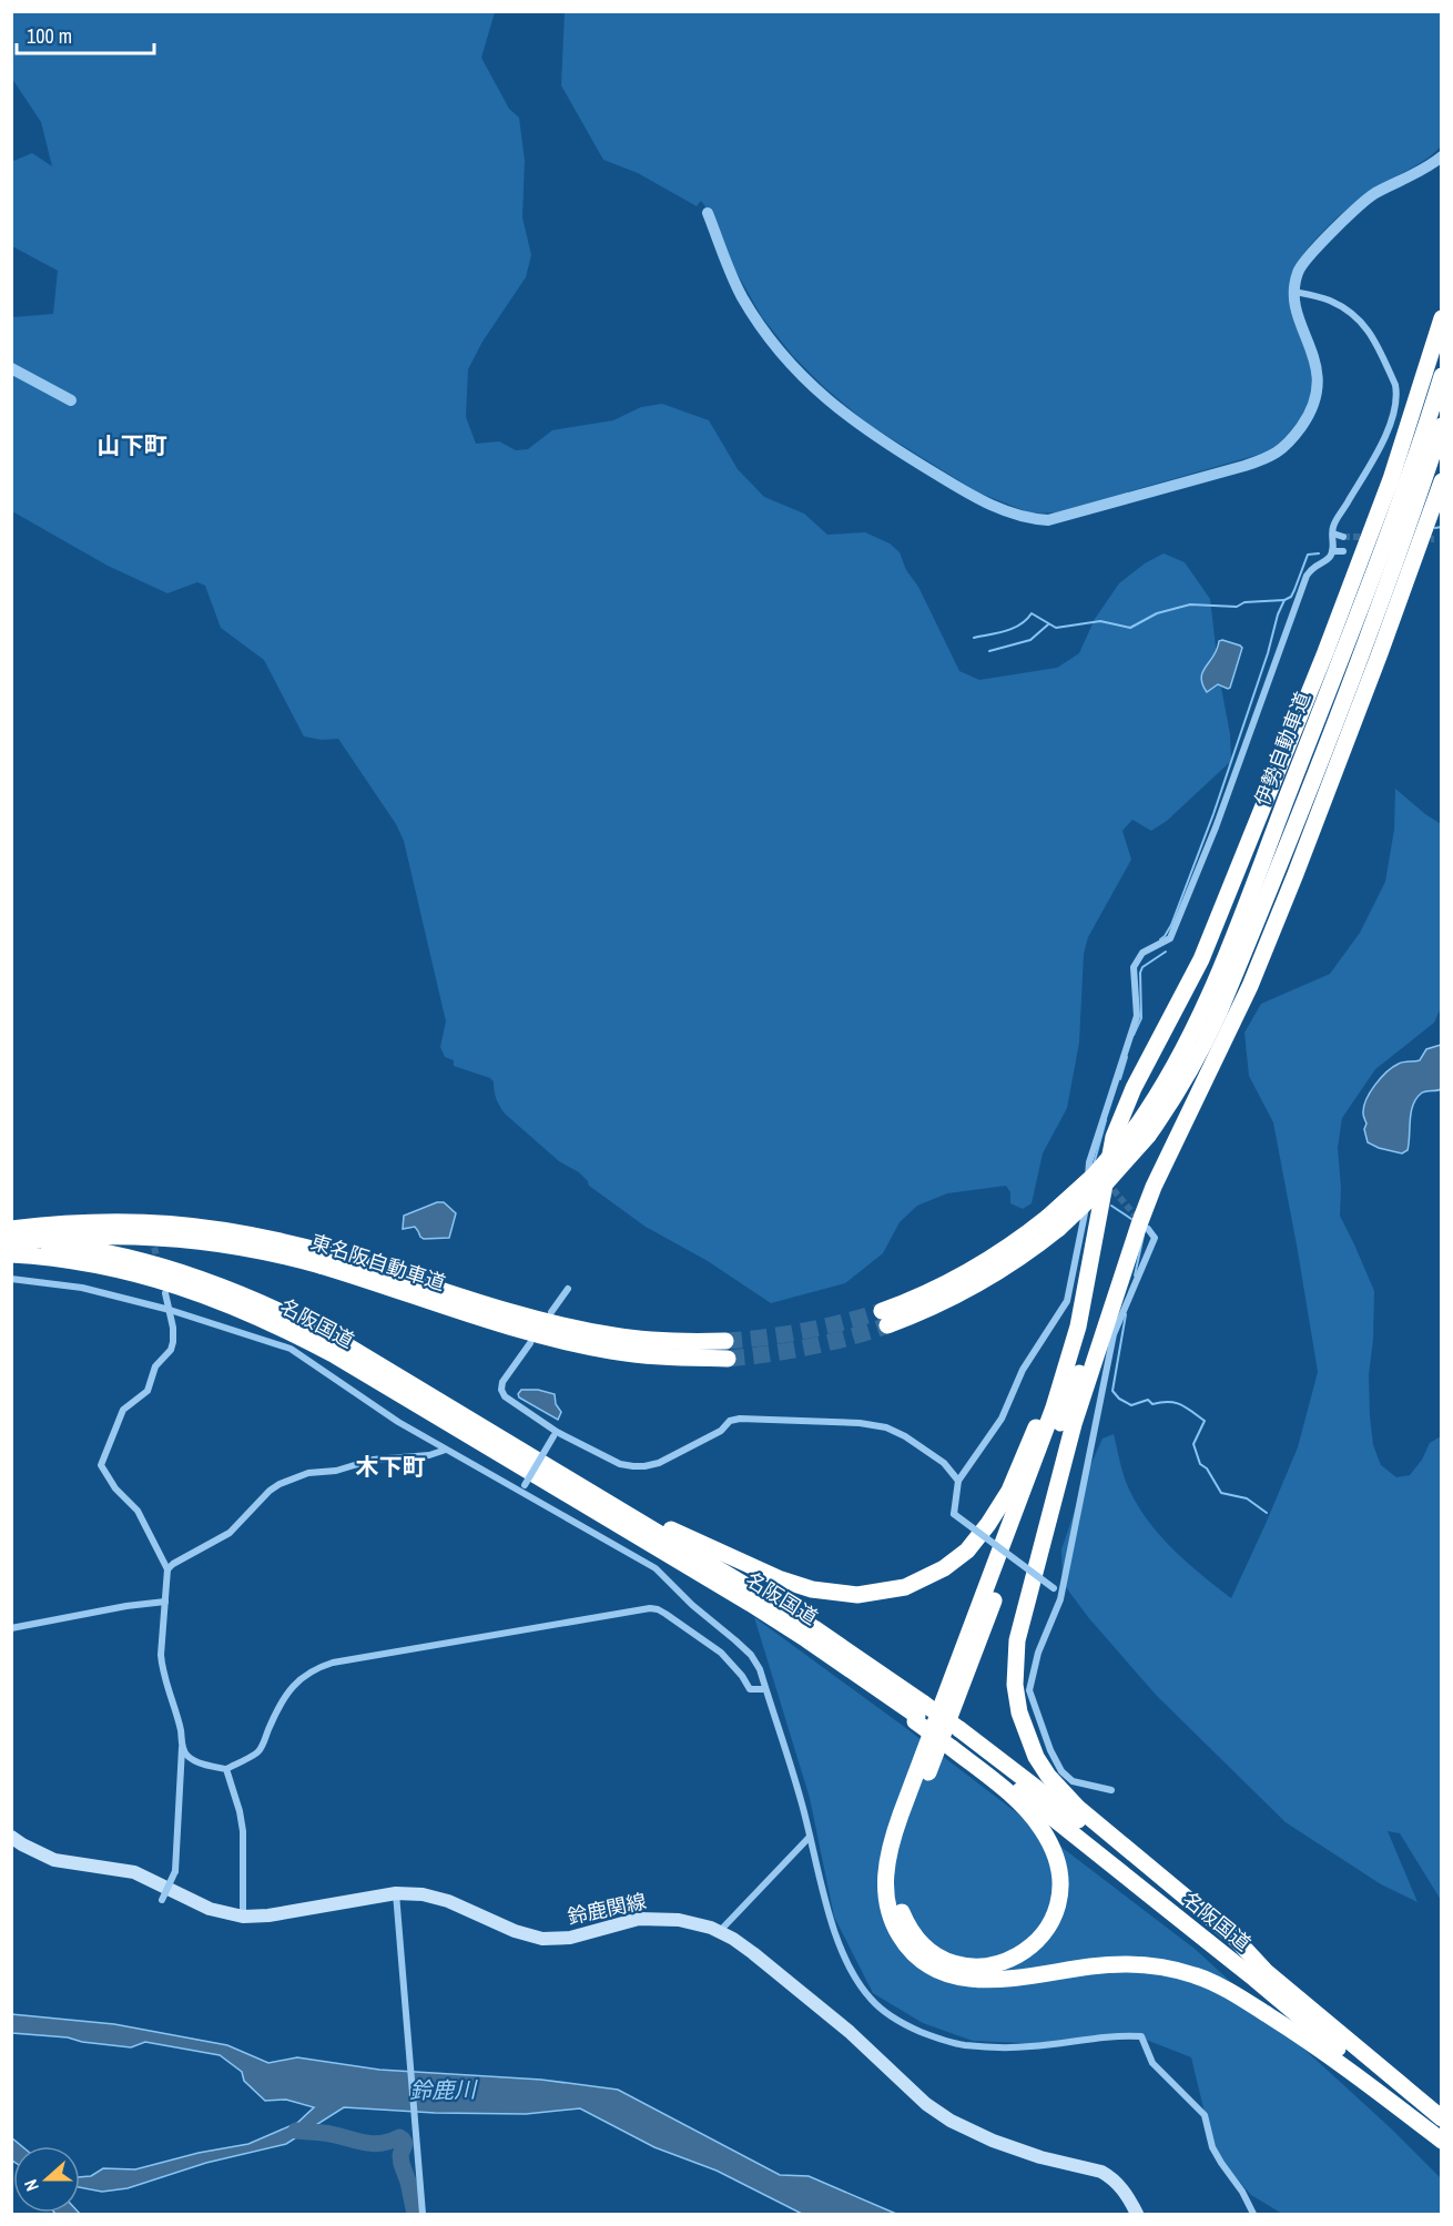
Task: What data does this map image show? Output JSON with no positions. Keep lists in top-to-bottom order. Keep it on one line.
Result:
{"streets":{"highway":["伊勢自動車道","東名阪自動車道","名阪国道"],"main road":["鈴鹿関線"]},"crossings":[["東名阪自動車道","名阪国道"]],"districts":["山下町","木下町"],"water":["鈴鹿川"],"scale_bar":"100 m","north":"left"}
